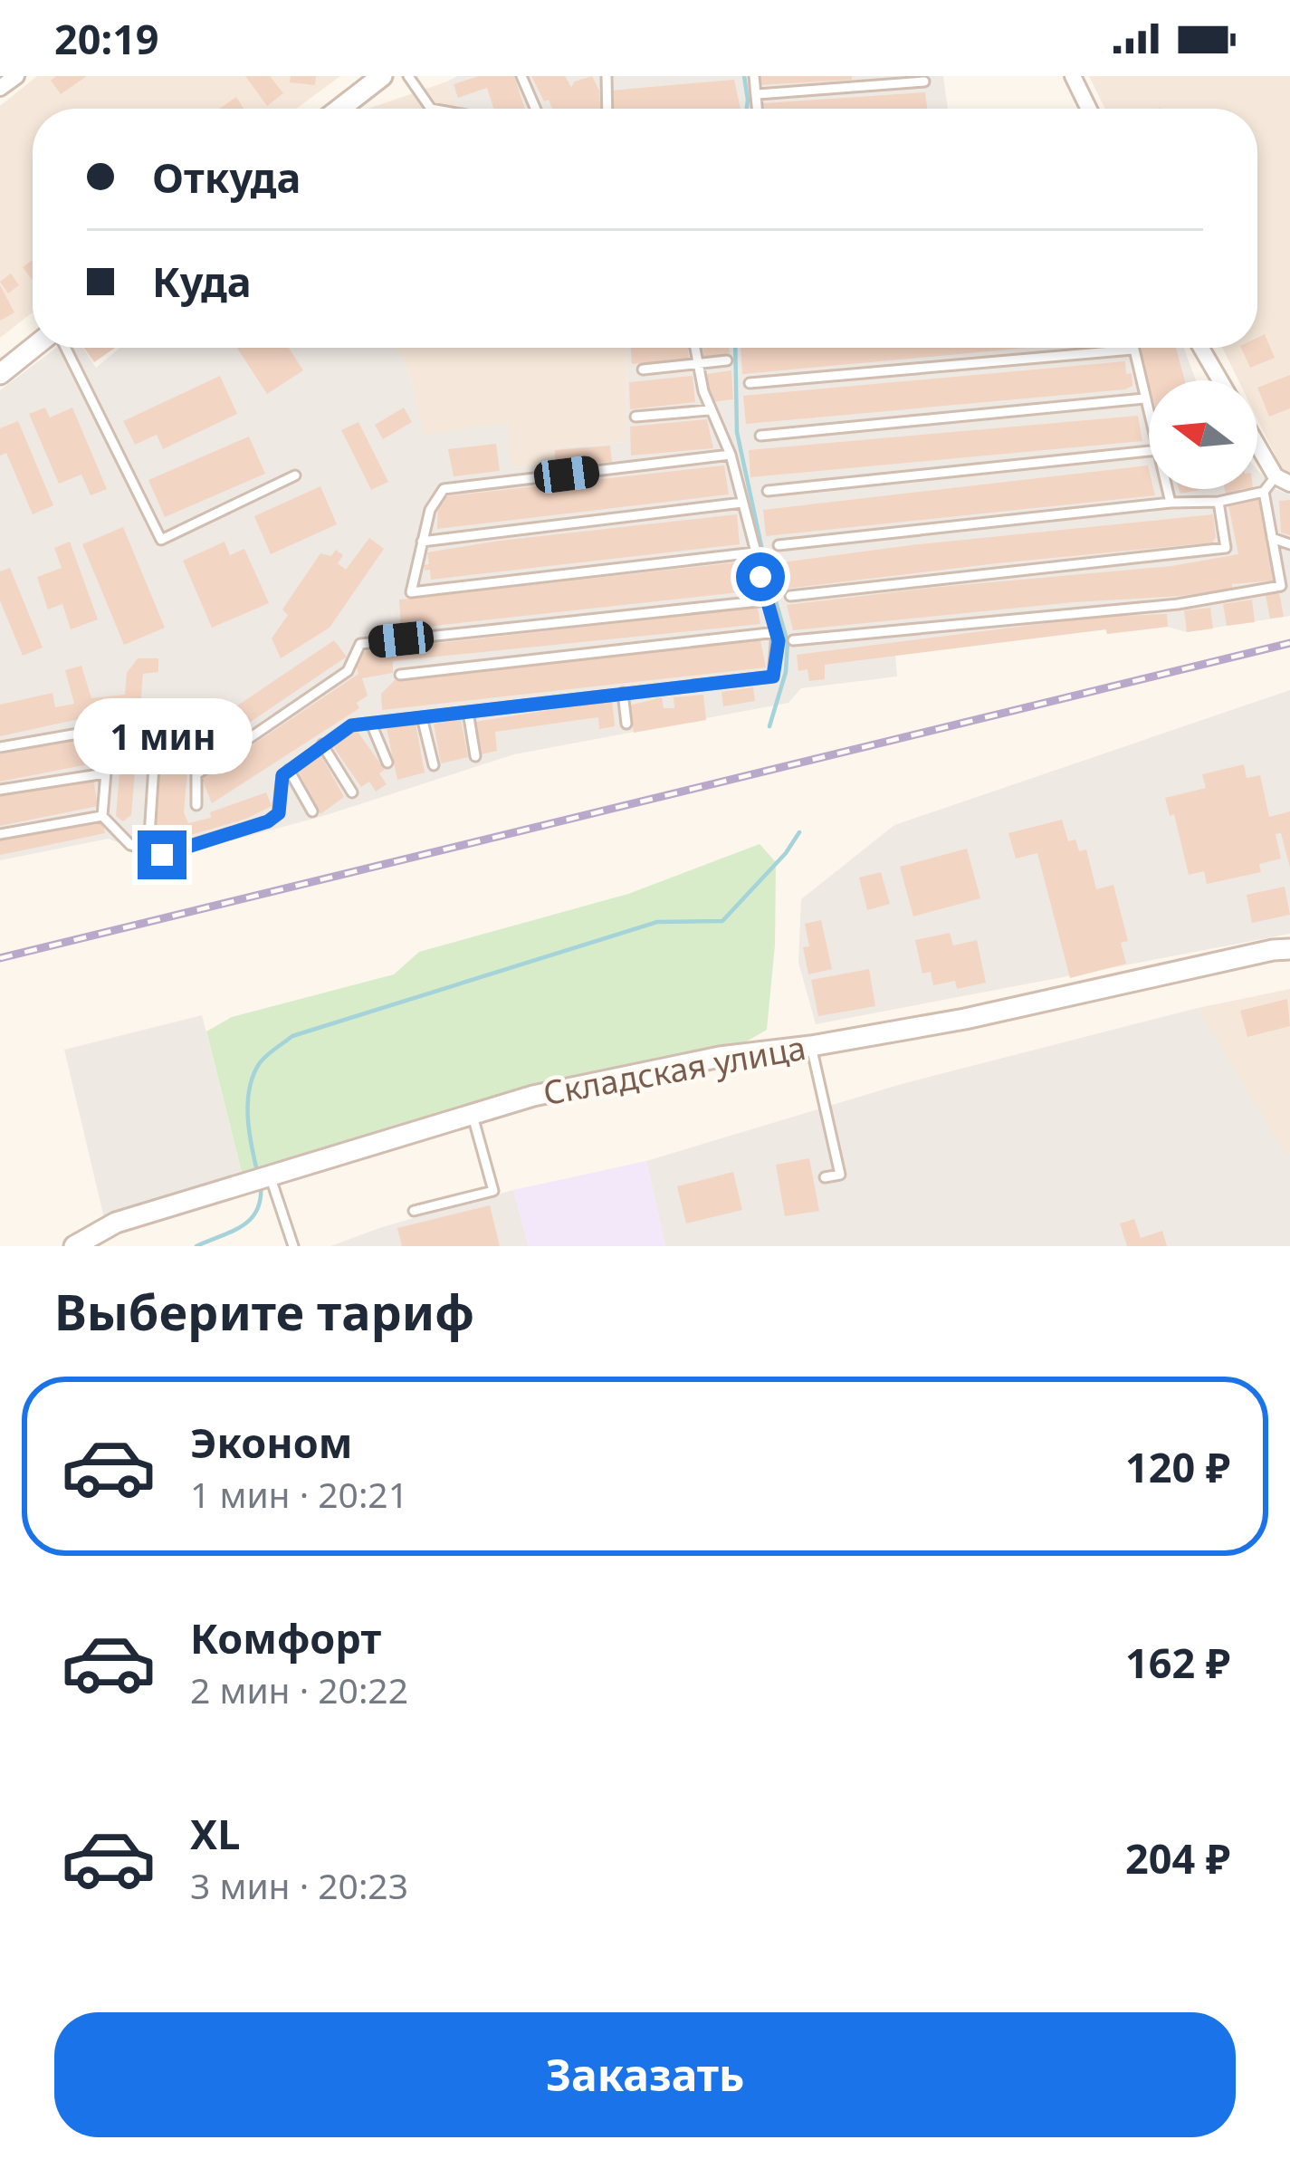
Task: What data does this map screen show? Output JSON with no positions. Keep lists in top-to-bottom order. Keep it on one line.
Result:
{"streets":{"street":["Складская улица"]},"north":"left","page":{"status":"20:19","banner":["Откуда","Куда"],"bubble":"1 мин","heading":"Выберите тариф","list":[{"name":"Эконом","note":"1 мин · 20:21","value":"120 ₽"},{"name":"Комфорт","note":"2 мин · 20:22","value":"162 ₽"},{"name":"XL","note":"3 мин · 20:23","value":"204 ₽"}],"buttons":"Заказать"}}
